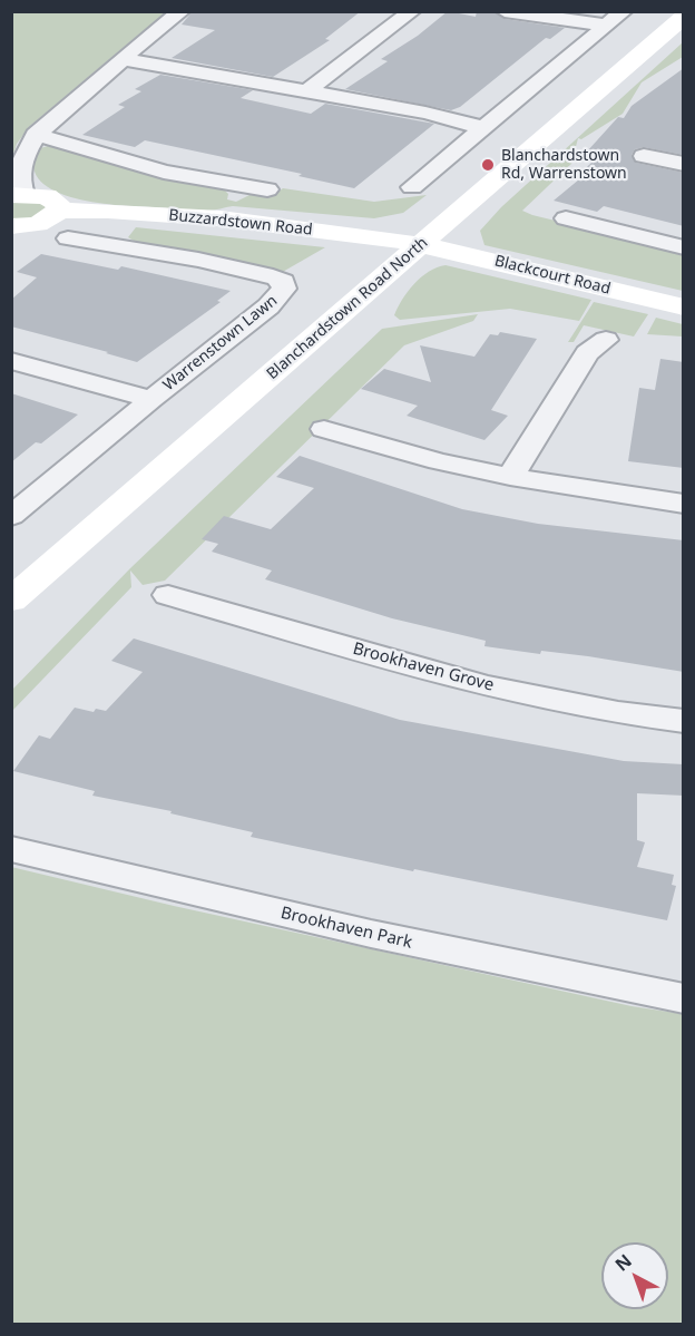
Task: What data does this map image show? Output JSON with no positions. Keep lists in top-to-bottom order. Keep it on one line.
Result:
{"streets":{"main road":["Buzzardstown Road","Blackcourt Road","Blanchardstown Road North"],"street":["Warrenstown Lawn","Brookhaven Grove","Brookhaven Park"]},"crossings":[["Buzzardstown Road","Blackcourt Road"],["Buzzardstown Road","Blanchardstown Road North"],["Blackcourt Road","Blanchardstown Road North"]],"places":["Blanchardstown Rd, Warrenstown"],"north":"top left"}
